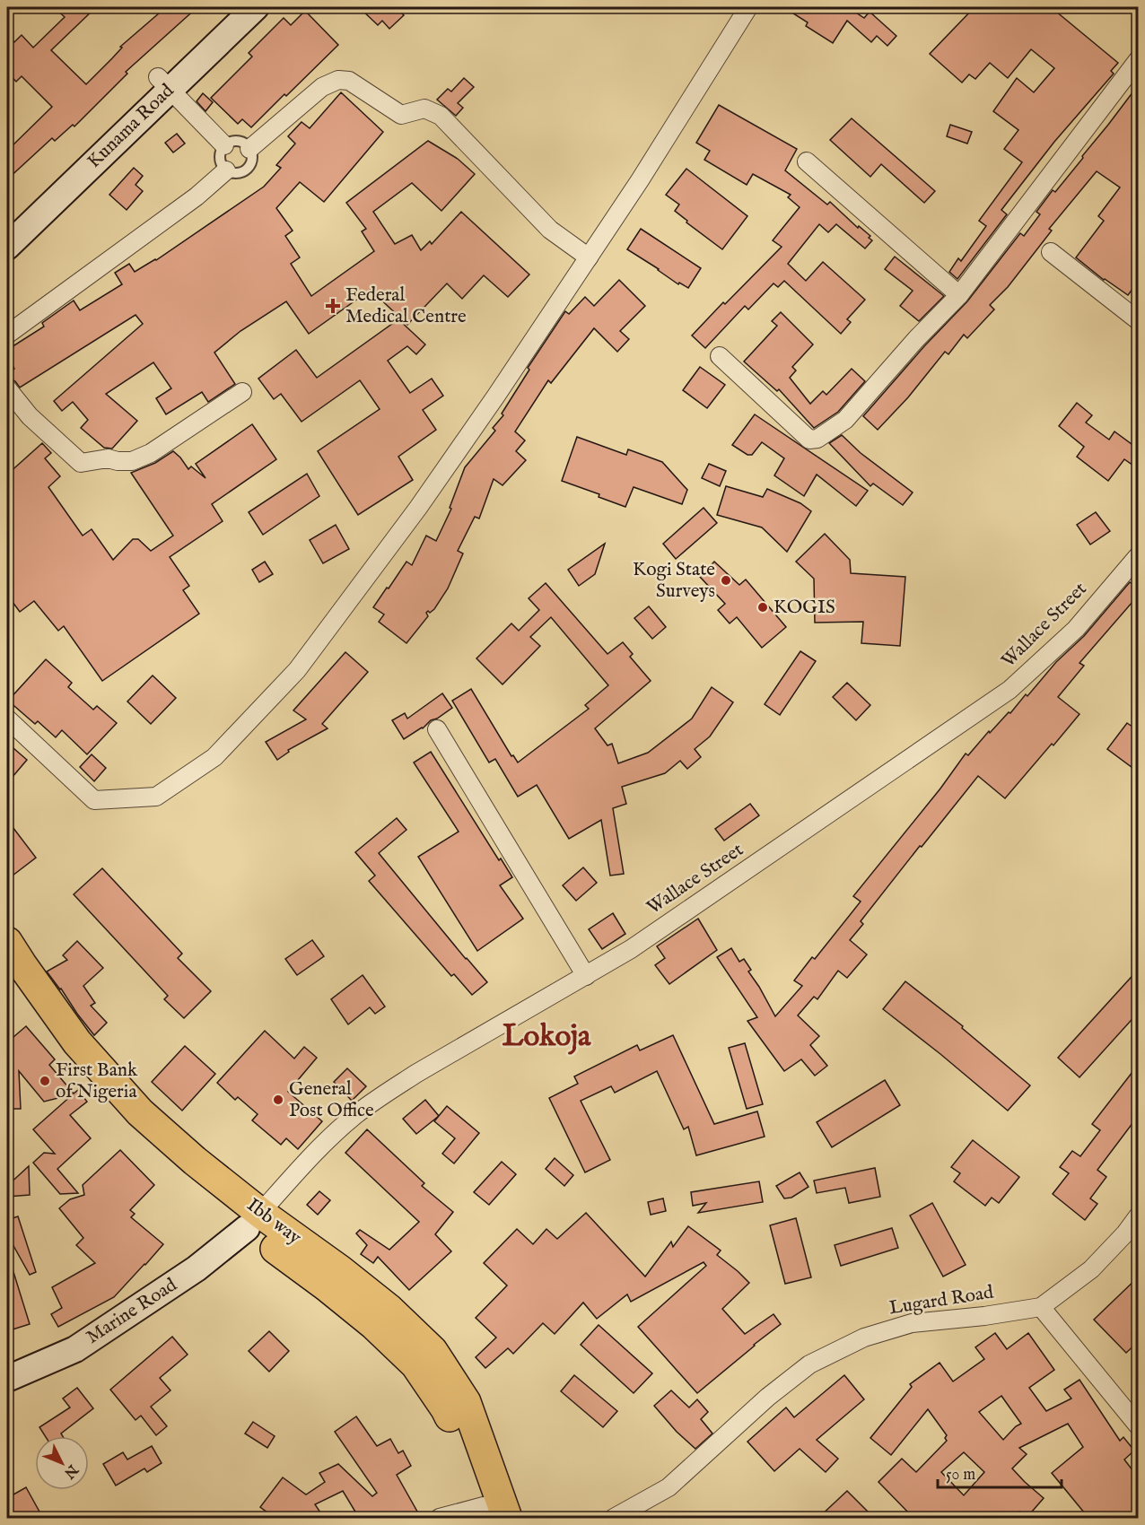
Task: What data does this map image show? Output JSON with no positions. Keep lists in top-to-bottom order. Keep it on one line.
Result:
{"streets":{"highway":["Ibb way"],"main road":["Kunama Road","Marine Road"],"street":["Wallace Street","Lugard Road"]},"crossings":[["Wallace Street","Ibb way"],["Wallace Street","Marine Road"],["Ibb way","Marine Road"]],"districts":["Lokoja"],"places":{"health":["Federal Medical Centre"],"other":["Kogi State Surveys","KOGIS","First Bank of Nigeria","General Post Office"]},"scale_bar":"50 m","north":"bottom right"}
